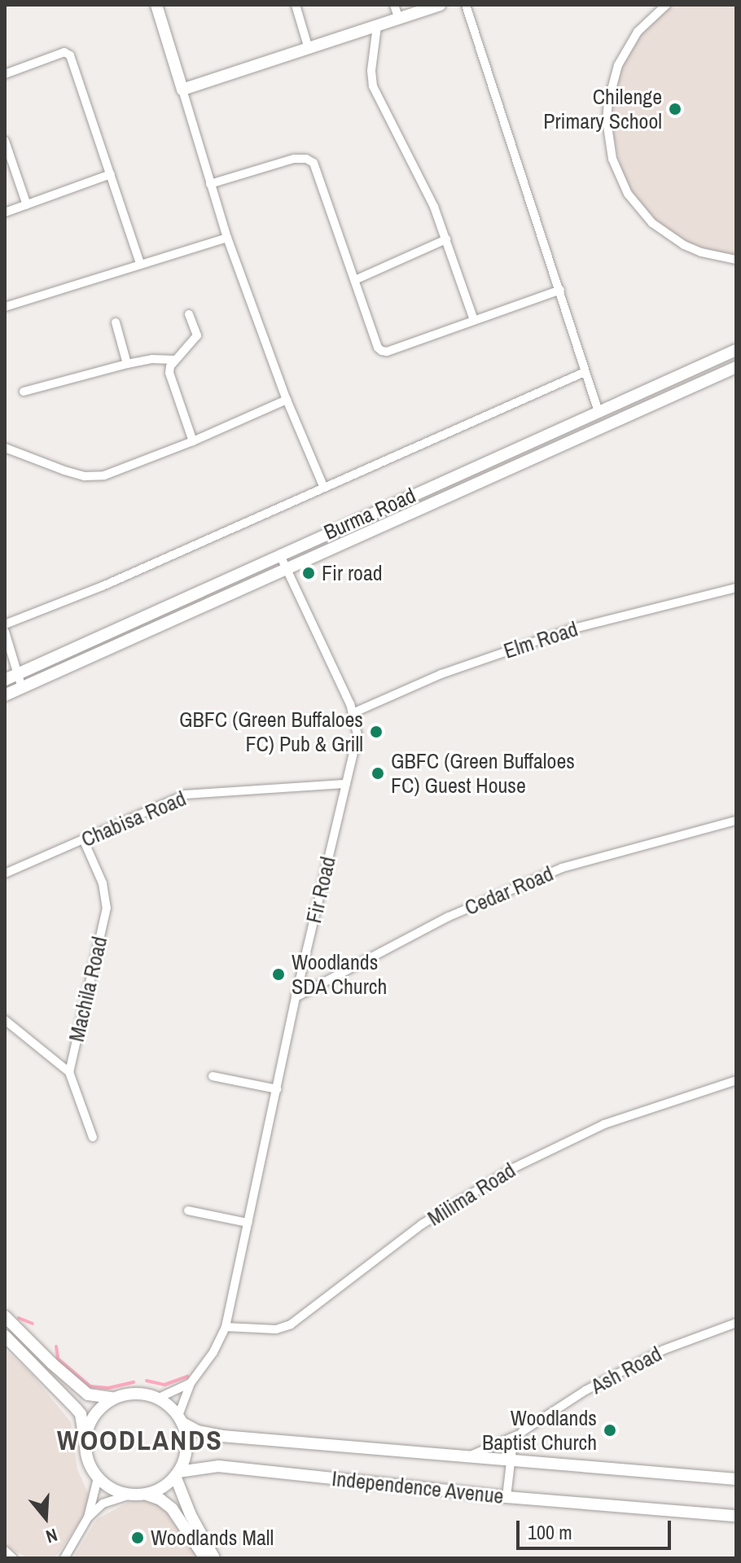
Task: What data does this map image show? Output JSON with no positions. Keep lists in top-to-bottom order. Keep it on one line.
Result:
{"streets":{"main road":["Burma Road","Independence Avenue"],"street":["Elm Road","Chabisa Road","Fir Road","Cedar Road","Machila Road","Milima Road","Ash Road"]},"crossings":[["Burma Road","Fir Road"],["Elm Road","Fir Road"],["Chabisa Road","Fir Road"],["Chabisa Road","Machila Road"],["Fir Road","Cedar Road"],["Fir Road","Milima Road"],["Fir Road","Independence Avenue"],["Ash Road","Independence Avenue"]],"districts":["WOODLANDS"],"places":["Chilenge Primary School","Fir road","GBFC (Green Buffaloes FC) Pub & Grill","GBFC (Green Buffaloes FC) Guest House","Woodlands SDA Church","Woodlands Baptist Church","Woodlands Mall"],"scale_bar":"100 m","north":"bottom"}
